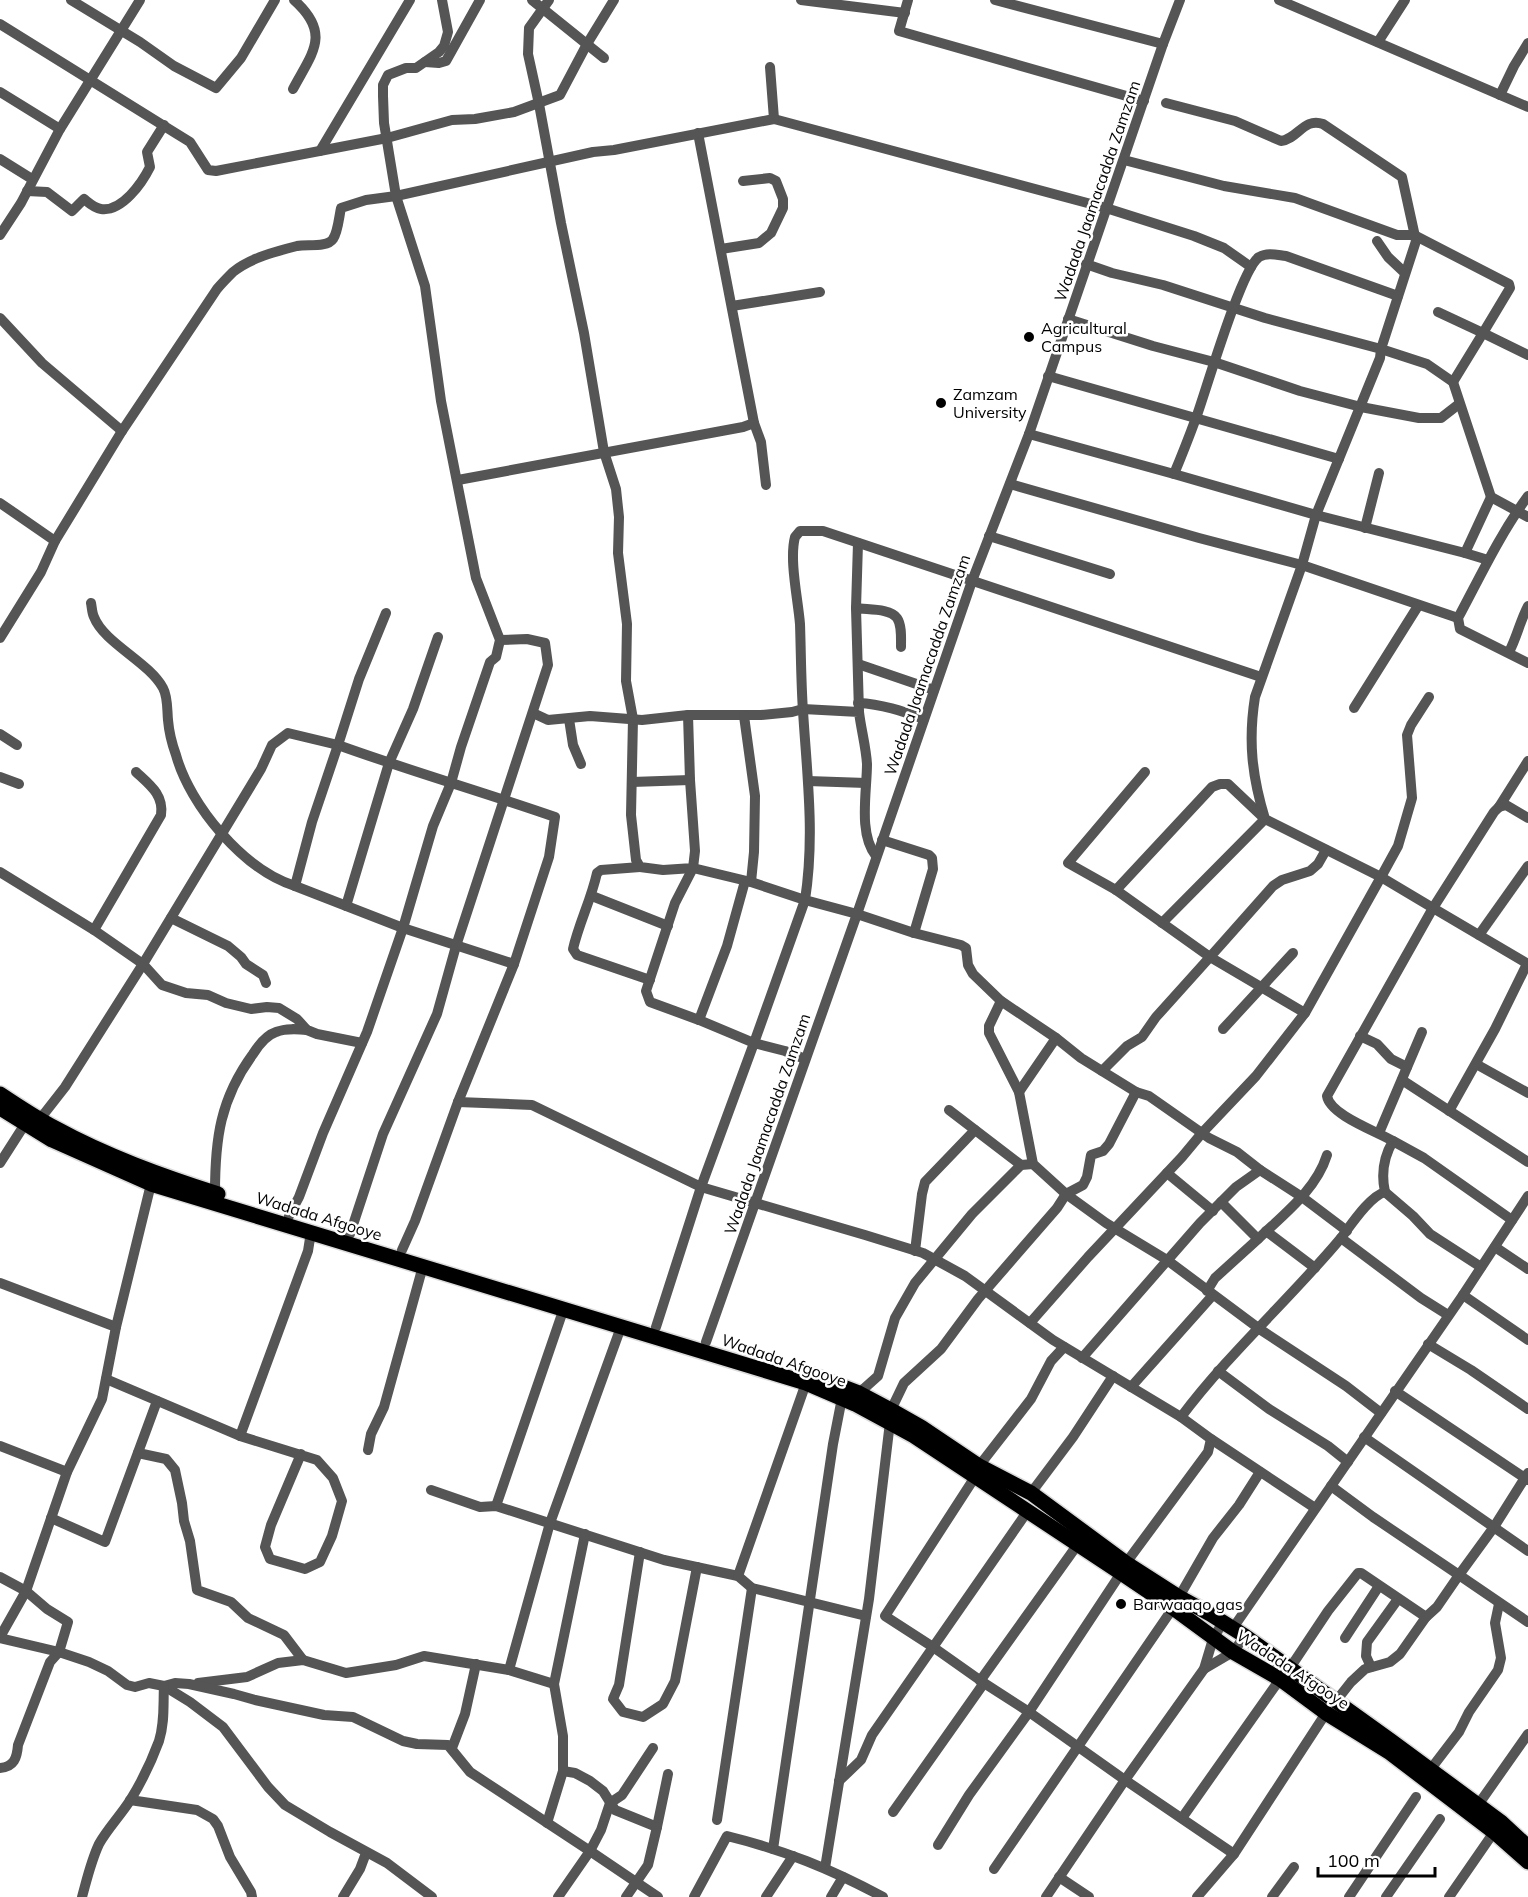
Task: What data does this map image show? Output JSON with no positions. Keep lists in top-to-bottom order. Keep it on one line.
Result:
{"streets":{"highway":["Wadada Afgooye"],"street":["Wadada Jaamacadda Zamzam"]},"crossings":[["Wadada Jaamacadda Zamzam","Wadada Afgooye"]],"places":["Agricultural Campus","Zamzam University","Barwaaqo gas"],"scale_bar":"100 m"}
